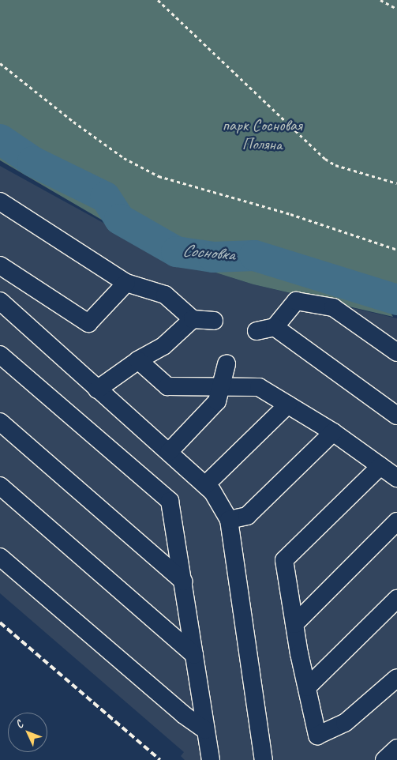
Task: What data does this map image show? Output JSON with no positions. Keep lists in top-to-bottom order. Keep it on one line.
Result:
{"water":["Сосновка"],"parks":["парк Сосновая Поляна"],"north":"top left"}
